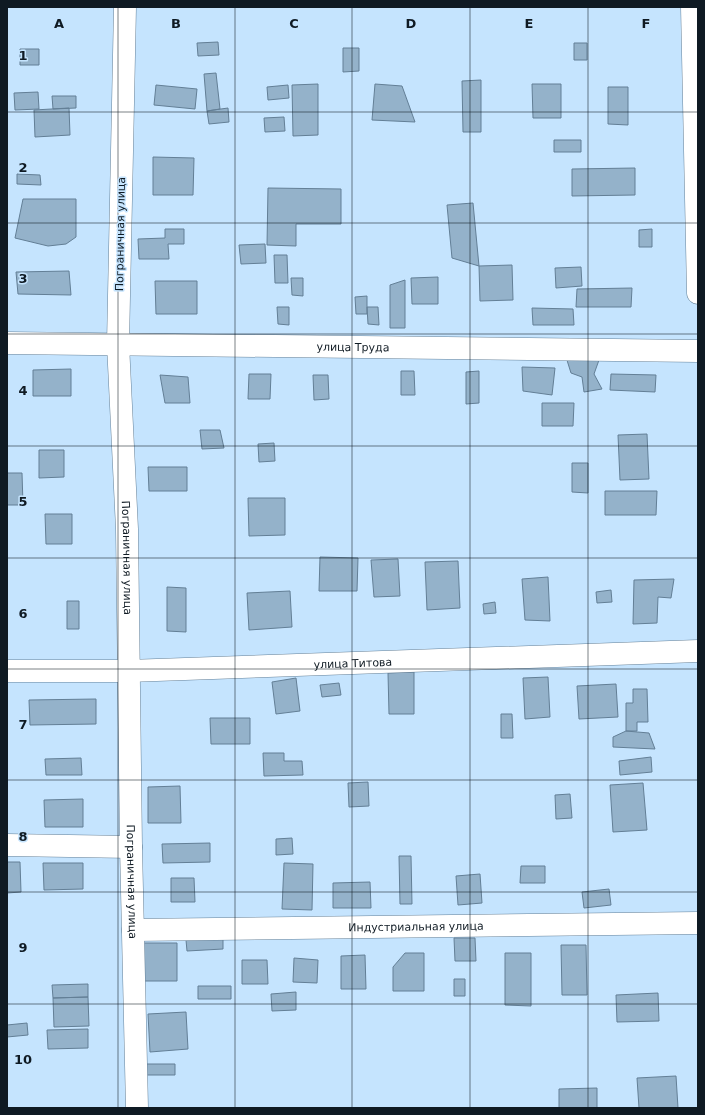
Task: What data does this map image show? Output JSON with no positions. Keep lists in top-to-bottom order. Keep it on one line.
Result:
{"streets":{"street":["Пограничная улица","улица Труда","улица Титова","Индустриальная улица"]},"crossings":[["Пограничная улица","улица Труда"],["Пограничная улица","улица Титова"],["Пограничная улица","Индустриальная улица"]],"grid":{"columns":["A","B","C","D","E","F"],"rows":["1","2","3","4","5","6","7","8","9","10"]}}
